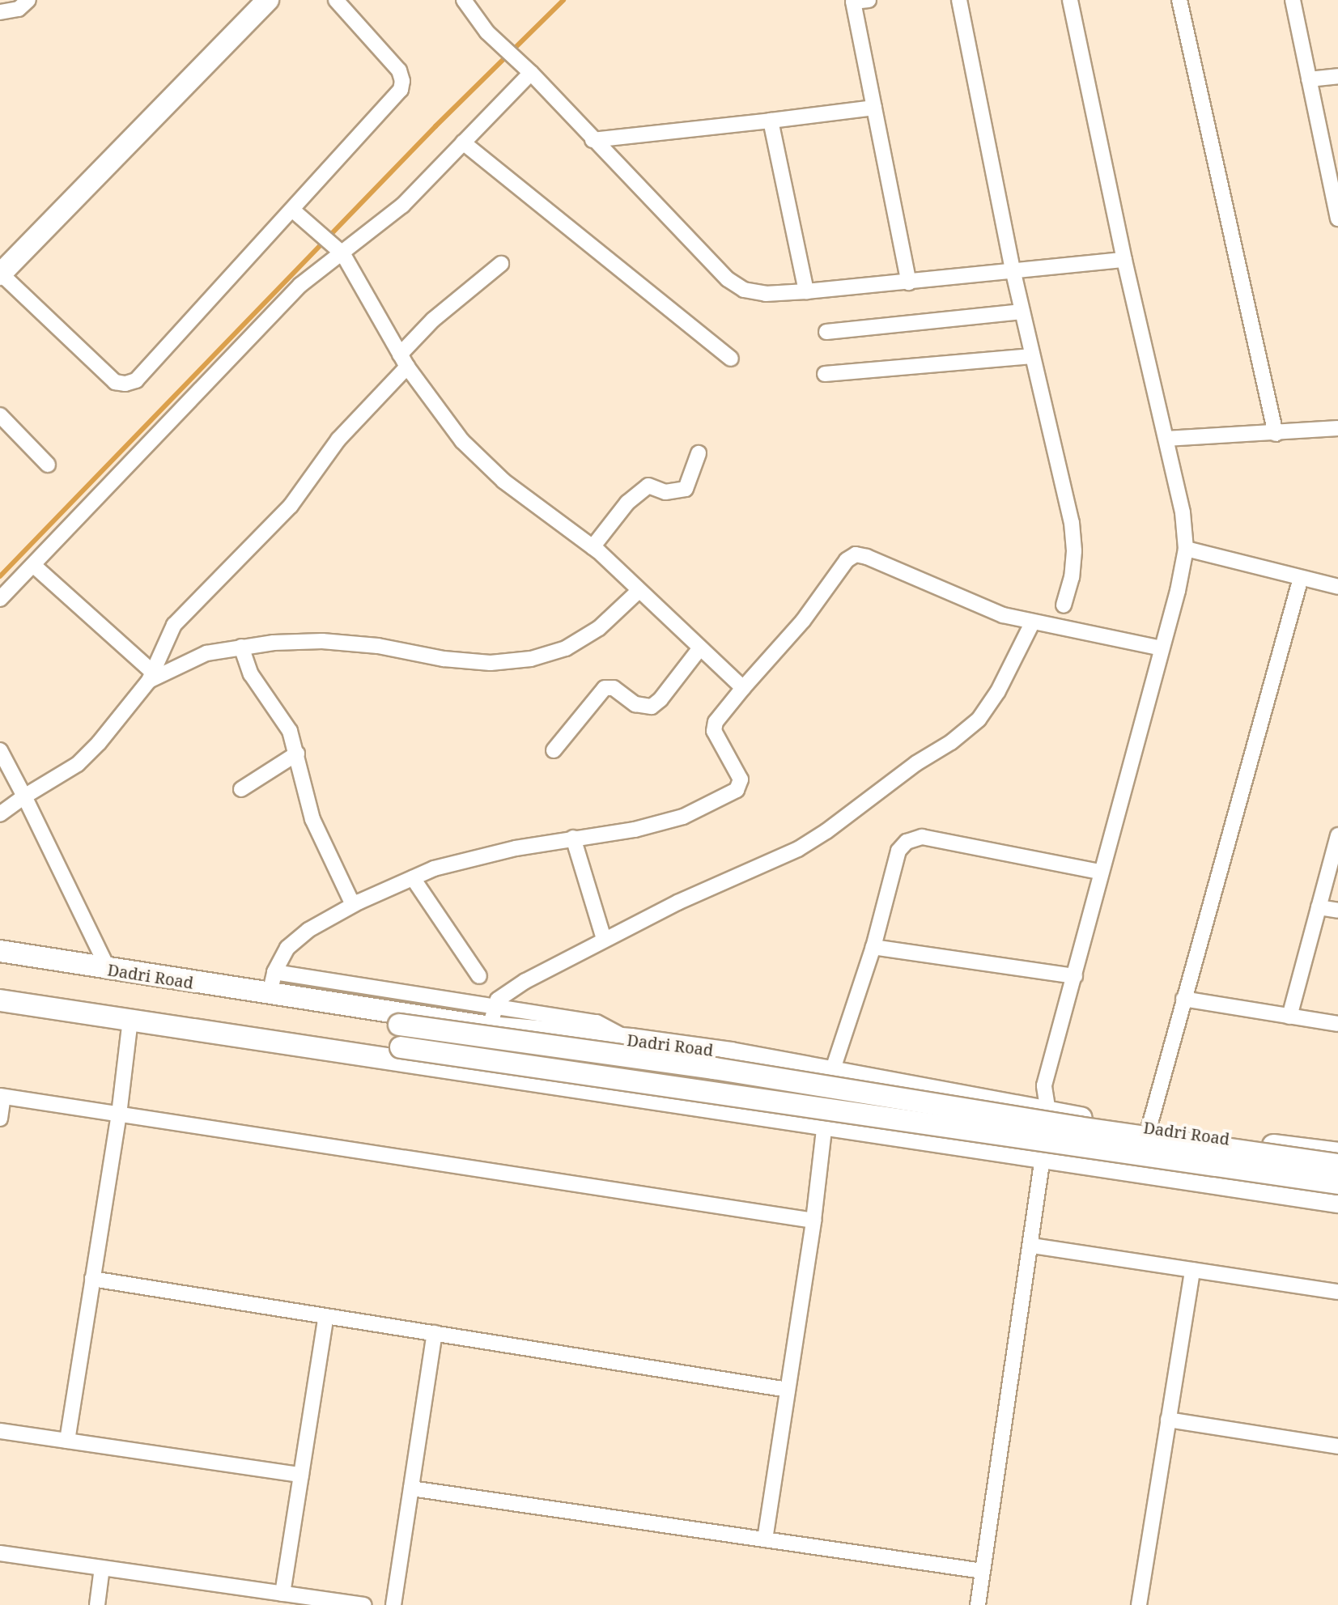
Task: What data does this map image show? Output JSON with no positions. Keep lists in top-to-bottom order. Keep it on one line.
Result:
{"streets":{"main road":["Dadri Road"]}}
